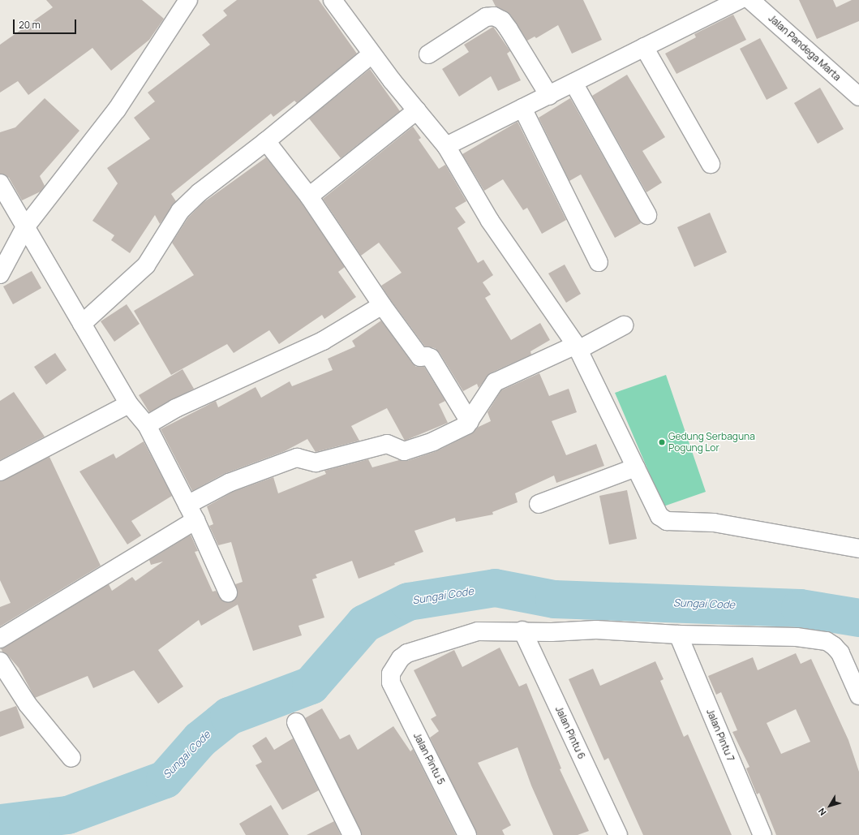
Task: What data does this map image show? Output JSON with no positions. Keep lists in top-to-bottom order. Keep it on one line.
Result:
{"streets":{"street":["Jalan Pandega Marta","Jalan Pintu 6","Jalan Pintu 7","Jalan Pintu 5"]},"crossings":[["Jalan Pintu 6","Jalan Pintu 5"]],"water":["Sungai Code"],"places":["Gedung Serbaguna Pogung Lor"],"scale_bar":"20 m","north":"bottom left"}
